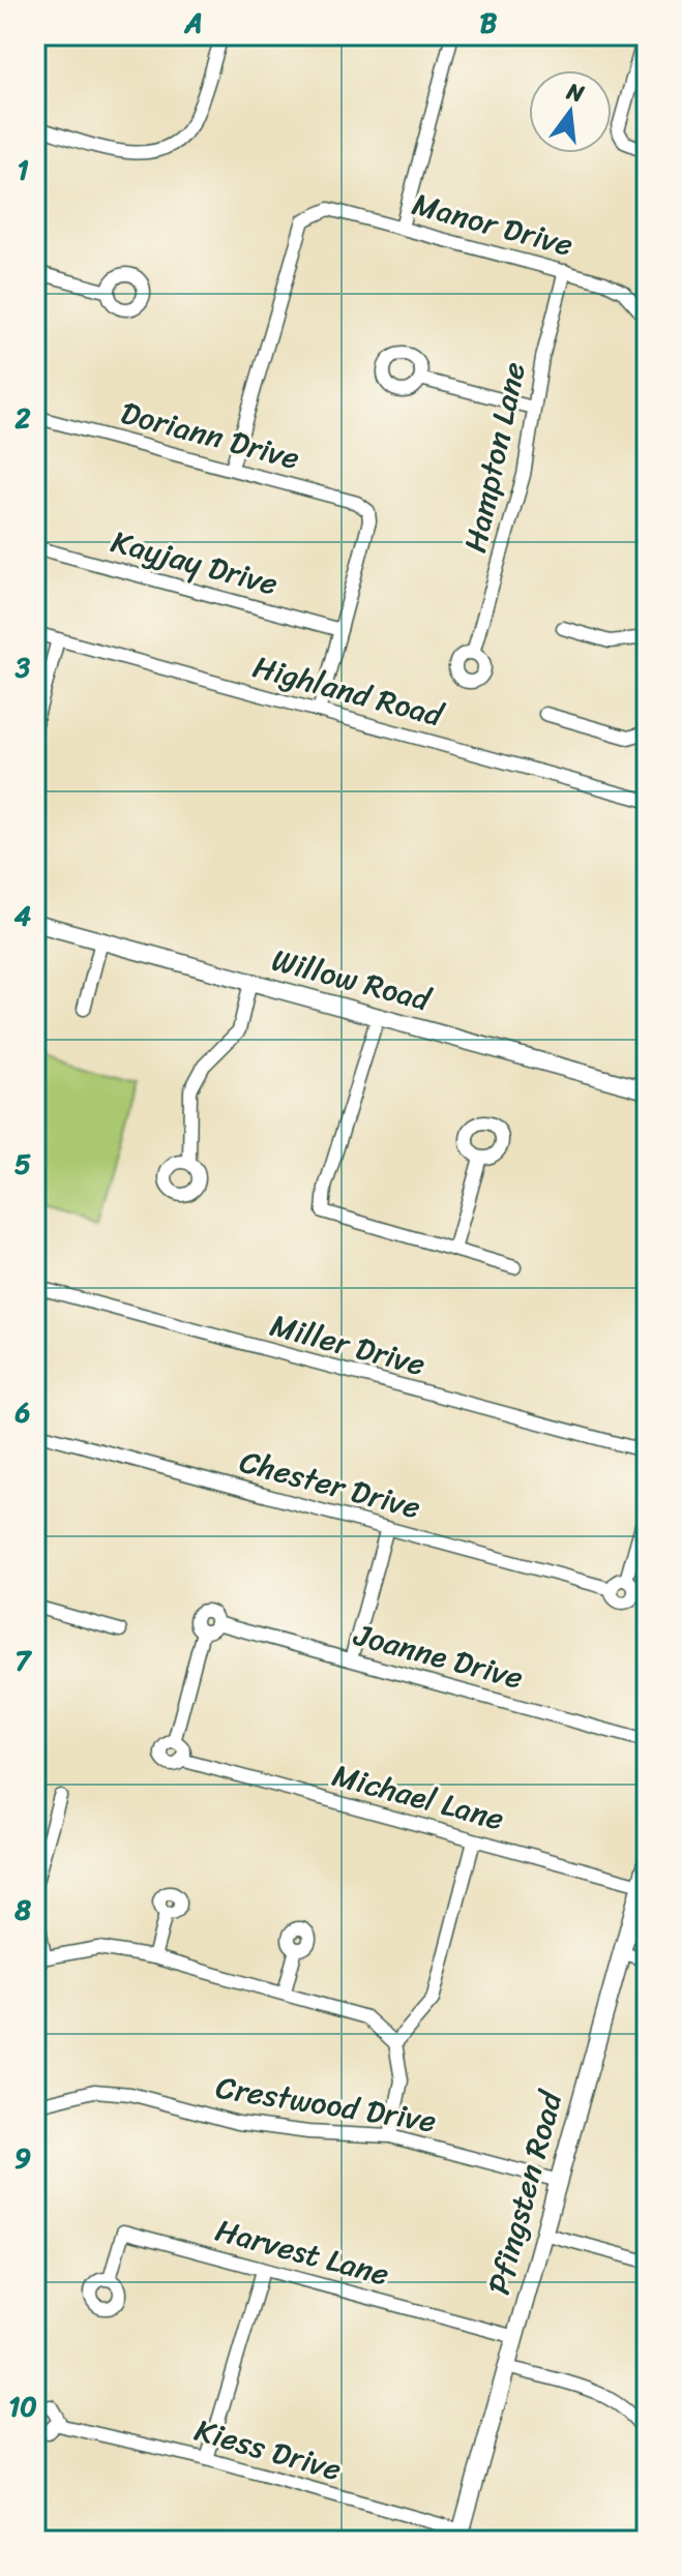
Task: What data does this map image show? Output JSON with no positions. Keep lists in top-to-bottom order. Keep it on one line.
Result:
{"streets":{"main road":["Willow Road","Pfingsten Road"],"street":["Manor Drive","Doriann Drive","Hampton Lane","Kayjay Drive","Highland Road","Miller Drive","Chester Drive","Joanne Drive","Michael Lane","Crestwood Drive","Harvest Lane","Kiess Drive"]},"crossings":[["Manor Drive","Doriann Drive"],["Manor Drive","Hampton Lane"],["Doriann Drive","Kayjay Drive"],["Joanne Drive","Michael Lane"],["Michael Lane","Pfingsten Road"],["Crestwood Drive","Pfingsten Road"],["Pfingsten Road","Harvest Lane"],["Pfingsten Road","Kiess Drive"]],"north":"top","grid":{"columns":["A","B"],"rows":["1","2","3","4","5","6","7","8","9","10"]}}
